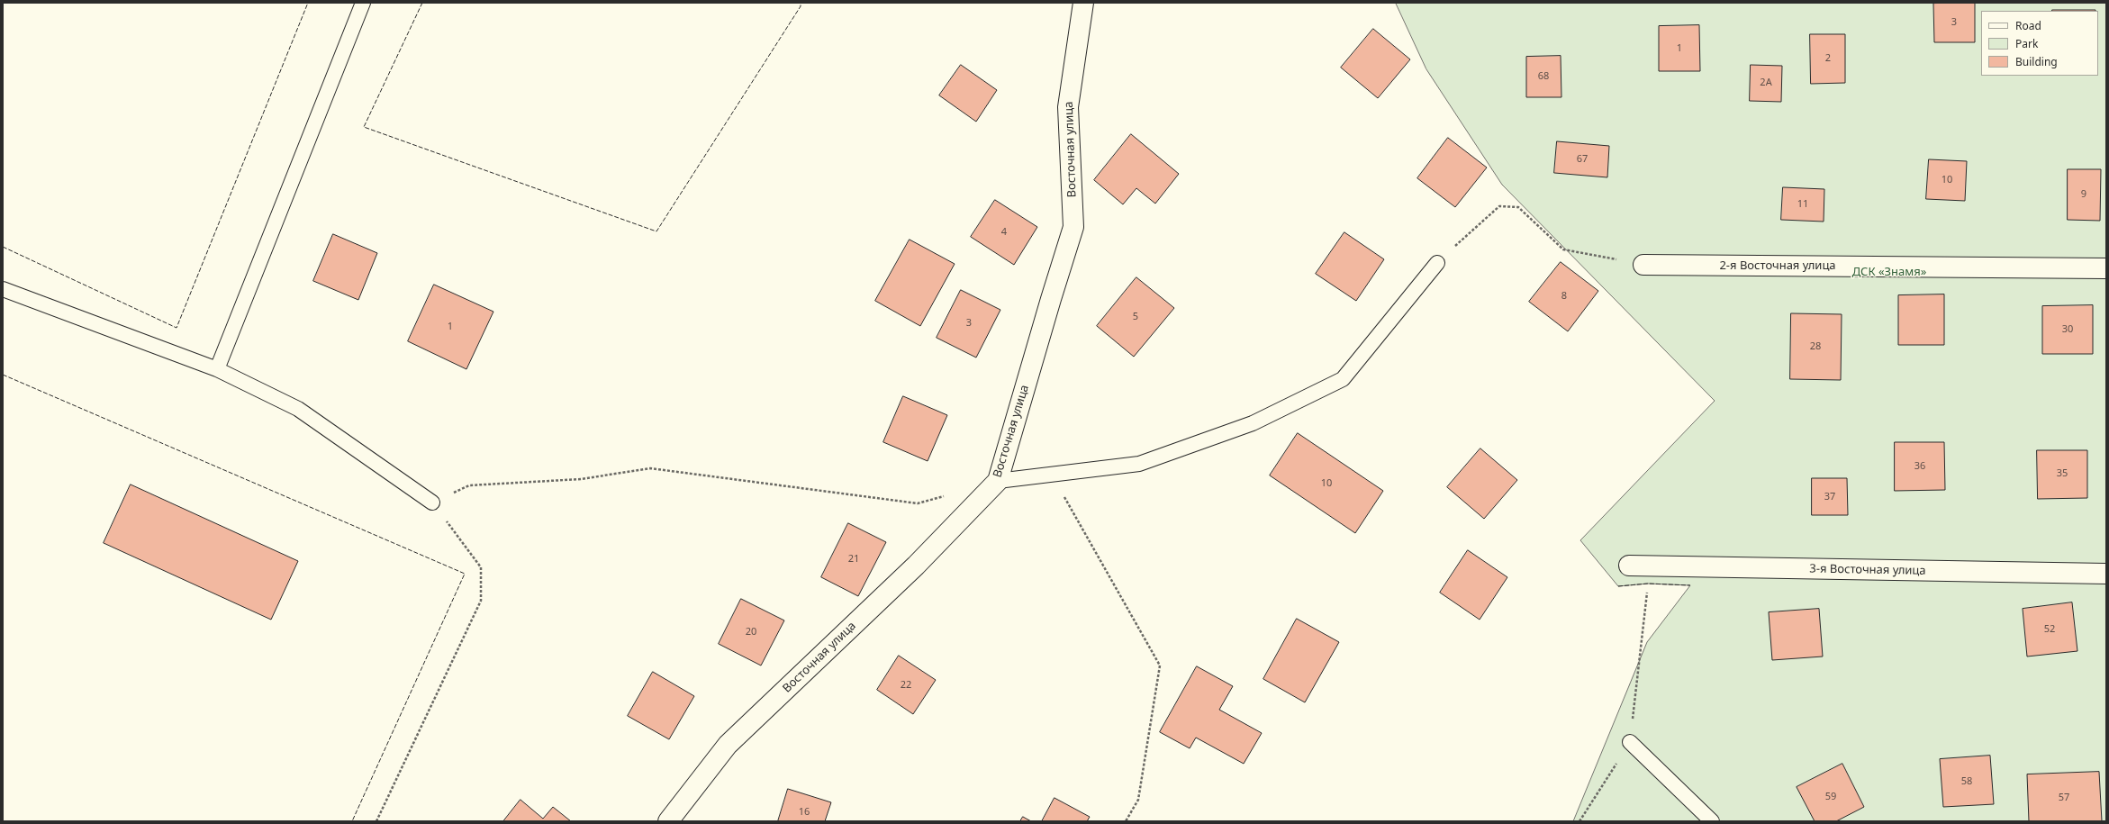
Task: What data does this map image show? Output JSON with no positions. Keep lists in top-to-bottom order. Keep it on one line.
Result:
{"streets":{"street":["Восточная улица","2-я Восточная улица","3-я Восточная улица"]},"parks":["ДСК «Знамя»"],"house_numbers":["3","1","2","68","2А","67","10","9","11","4","8","5","3","1","30","28","36","35","10","37","21","52","20","22","58","59","57","16"],"legend":["Road","Park","Building"]}
